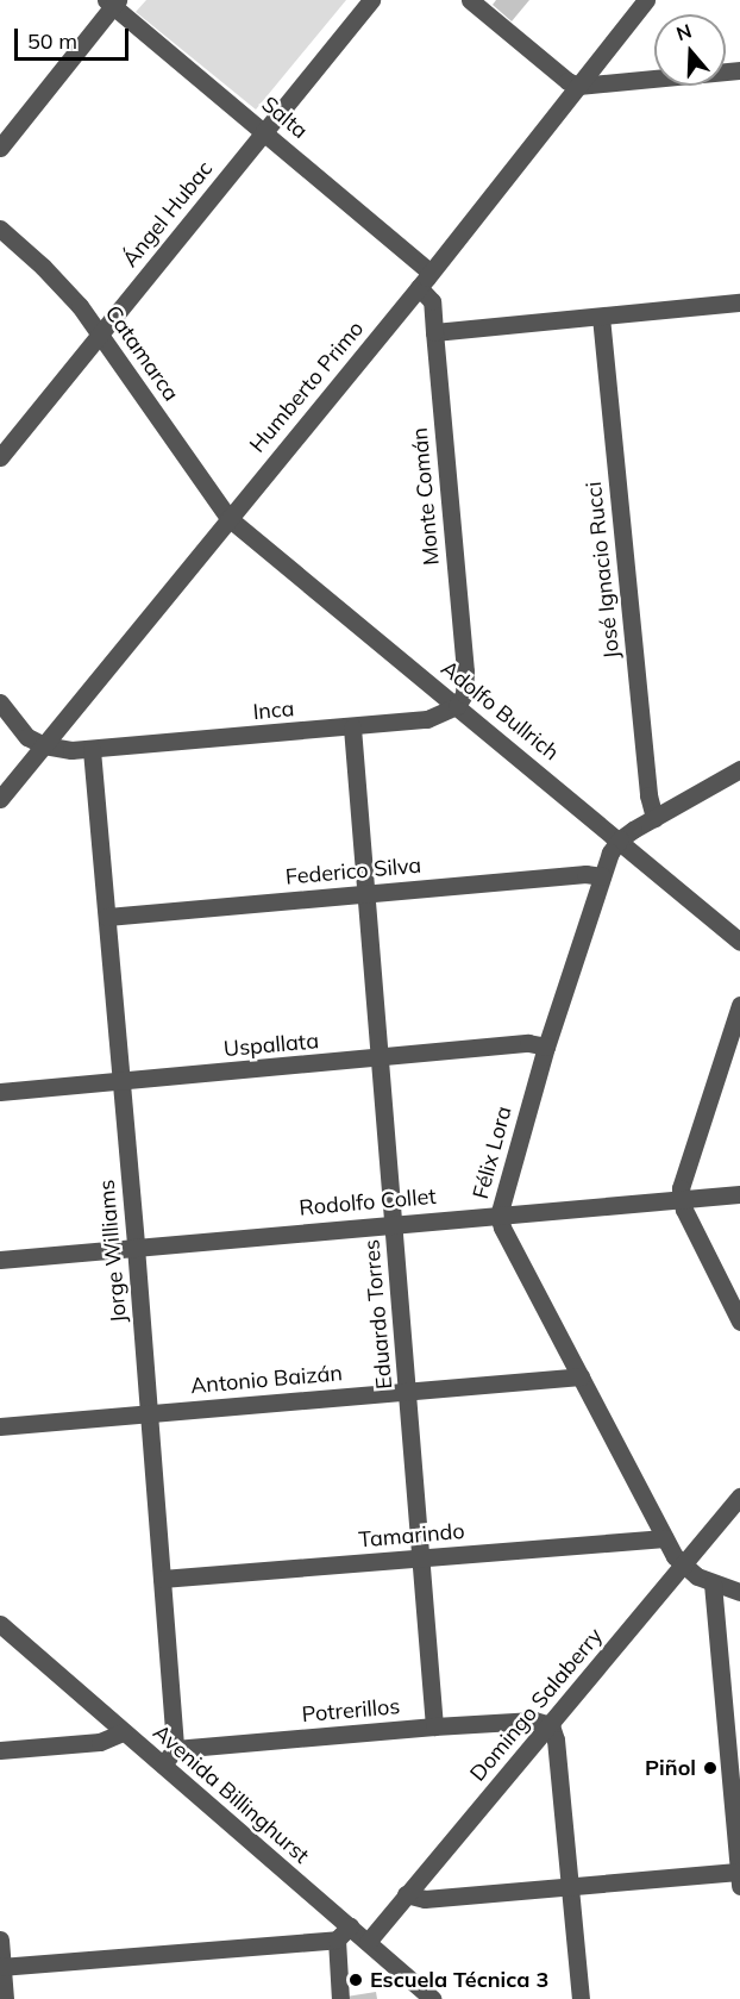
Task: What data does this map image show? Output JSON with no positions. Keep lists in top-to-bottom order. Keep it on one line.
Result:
{"streets":{"street":["Salta","Ángel Hubac","Catamarca","Humberto Primo","Monte Comán","José Ignacio Rucci","Inca","Adolfo Bullrich","Federico Silva","Uspallata","Félix Lora","Rodolfo Collet","Jorge Williams","Eduardo Torres","Antonio Baizán","Tamarindo","Domingo Salaberry","Potrerillos","Avenida Billinghurst"]},"crossings":[["Salta","Ángel Hubac"],["Salta","Humberto Primo"],["Salta","Monte Comán"],["Ángel Hubac","Catamarca"],["Catamarca","Humberto Primo"],["Catamarca","Adolfo Bullrich"],["Humberto Primo","Monte Comán"],["Humberto Primo","Inca"],["Humberto Primo","Adolfo Bullrich"],["Monte Comán","Inca"],["Monte Comán","Adolfo Bullrich"],["Inca","Adolfo Bullrich"],["Inca","Jorge Williams"],["Inca","Eduardo Torres"],["Adolfo Bullrich","Félix Lora"],["Federico Silva","Félix Lora"],["Federico Silva","Jorge Williams"],["Federico Silva","Eduardo Torres"],["Uspallata","Félix Lora"],["Uspallata","Jorge Williams"],["Uspallata","Eduardo Torres"],["Félix Lora","Rodolfo Collet"],["Félix Lora","Antonio Baizán"],["Félix Lora","Tamarindo"],["Félix Lora","Domingo Salaberry"],["Rodolfo Collet","Jorge Williams"],["Rodolfo Collet","Eduardo Torres"],["Jorge Williams","Antonio Baizán"],["Jorge Williams","Tamarindo"],["Jorge Williams","Potrerillos"],["Eduardo Torres","Antonio Baizán"],["Eduardo Torres","Tamarindo"],["Eduardo Torres","Potrerillos"],["Domingo Salaberry","Potrerillos"],["Domingo Salaberry","Avenida Billinghurst"]],"places":["Piñol","Escuela Técnica 3"],"scale_bar":"50 m","north":"top"}
